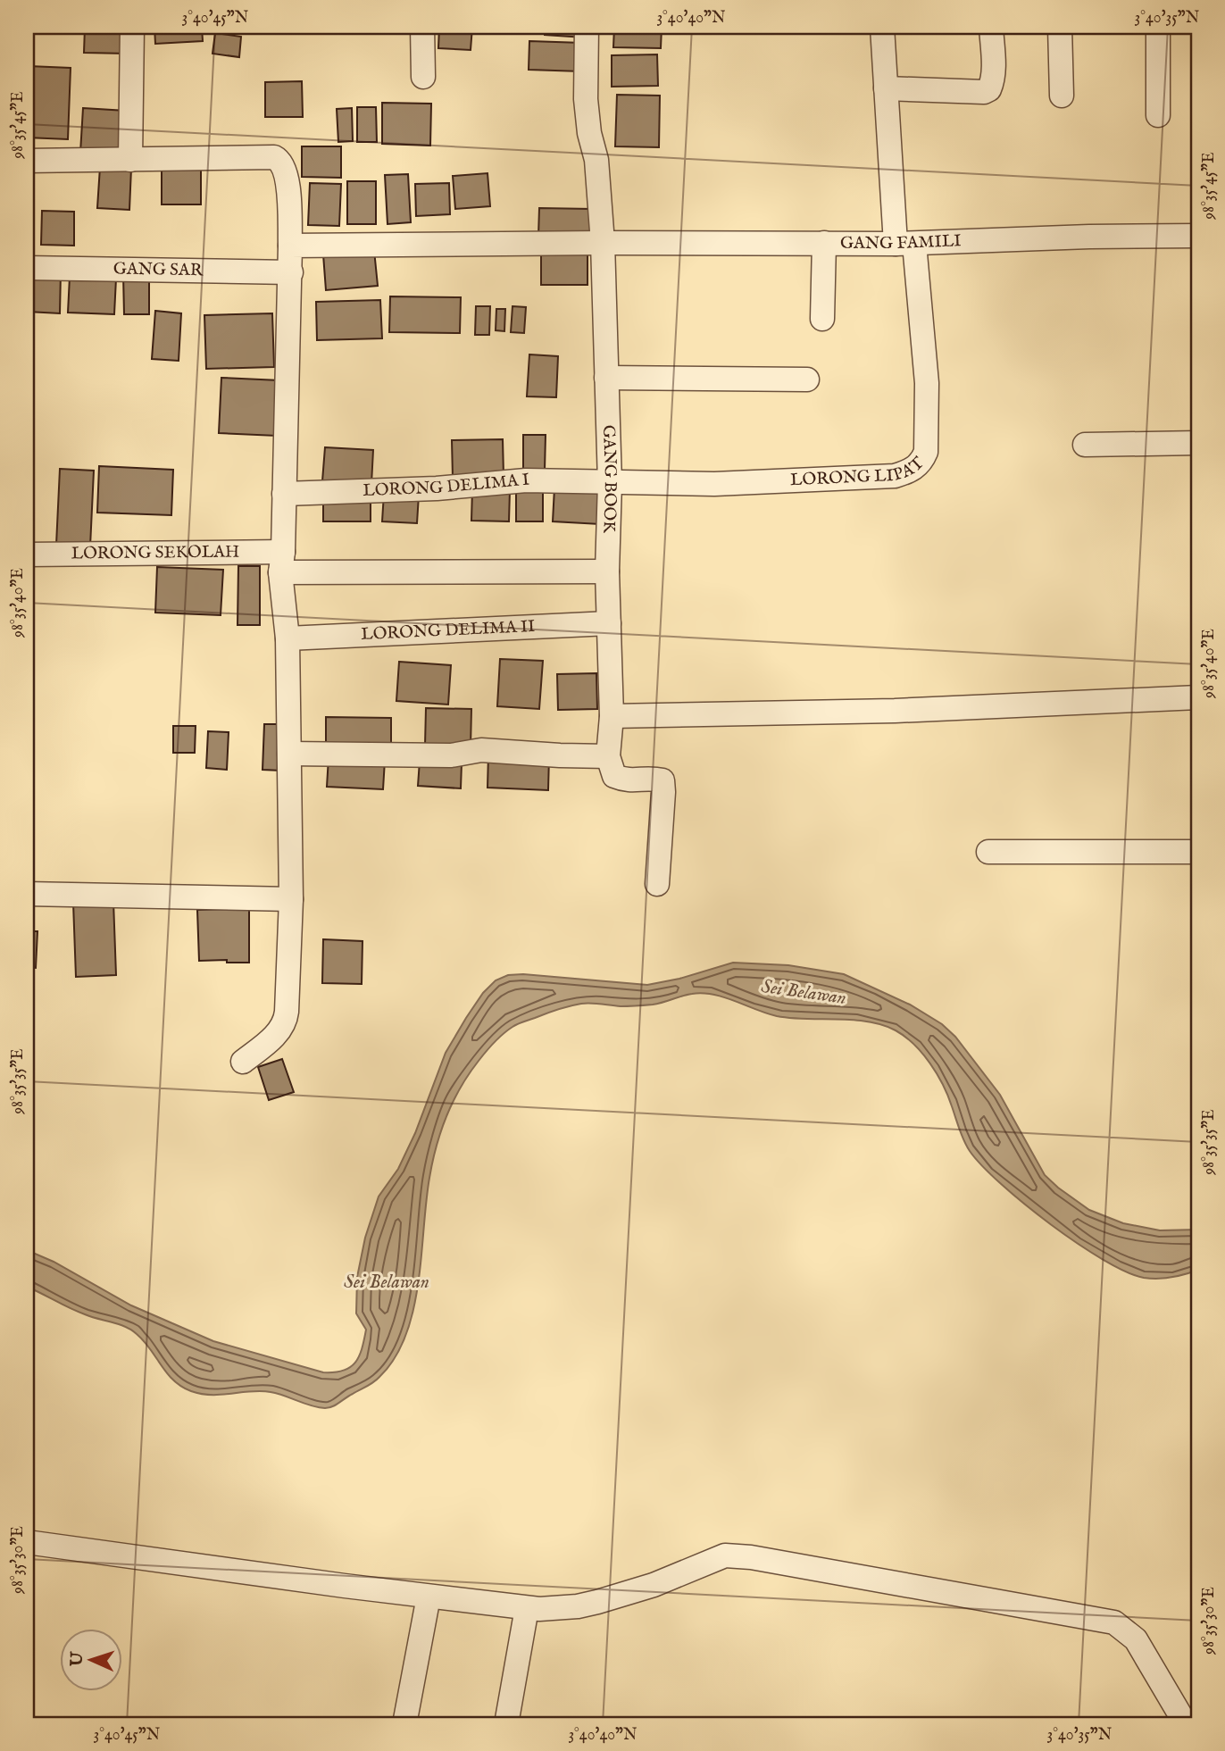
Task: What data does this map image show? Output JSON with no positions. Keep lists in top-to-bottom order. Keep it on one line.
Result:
{"streets":{"street":["GANG FAMILI","GANG SAR","LORONG LIPAT","GANG BOOK","LORONG DELIMA I","LORONG SEKOLAH","LORONG DELIMA II"]},"crossings":[["GANG FAMILI","LORONG LIPAT"],["GANG FAMILI","GANG BOOK"],["LORONG LIPAT","GANG BOOK"],["LORONG LIPAT","LORONG DELIMA I"],["GANG BOOK","LORONG DELIMA I"],["GANG BOOK","LORONG SEKOLAH"],["GANG BOOK","LORONG DELIMA II"]],"water":["Sei Belawan"],"north":"left","coordinates":["3°40'45\"N","3°40'40\"N","3°40'35\"N","98°35'45\"E","98°35'40\"E","98°35'35\"E","98°35'30\"E"]}
